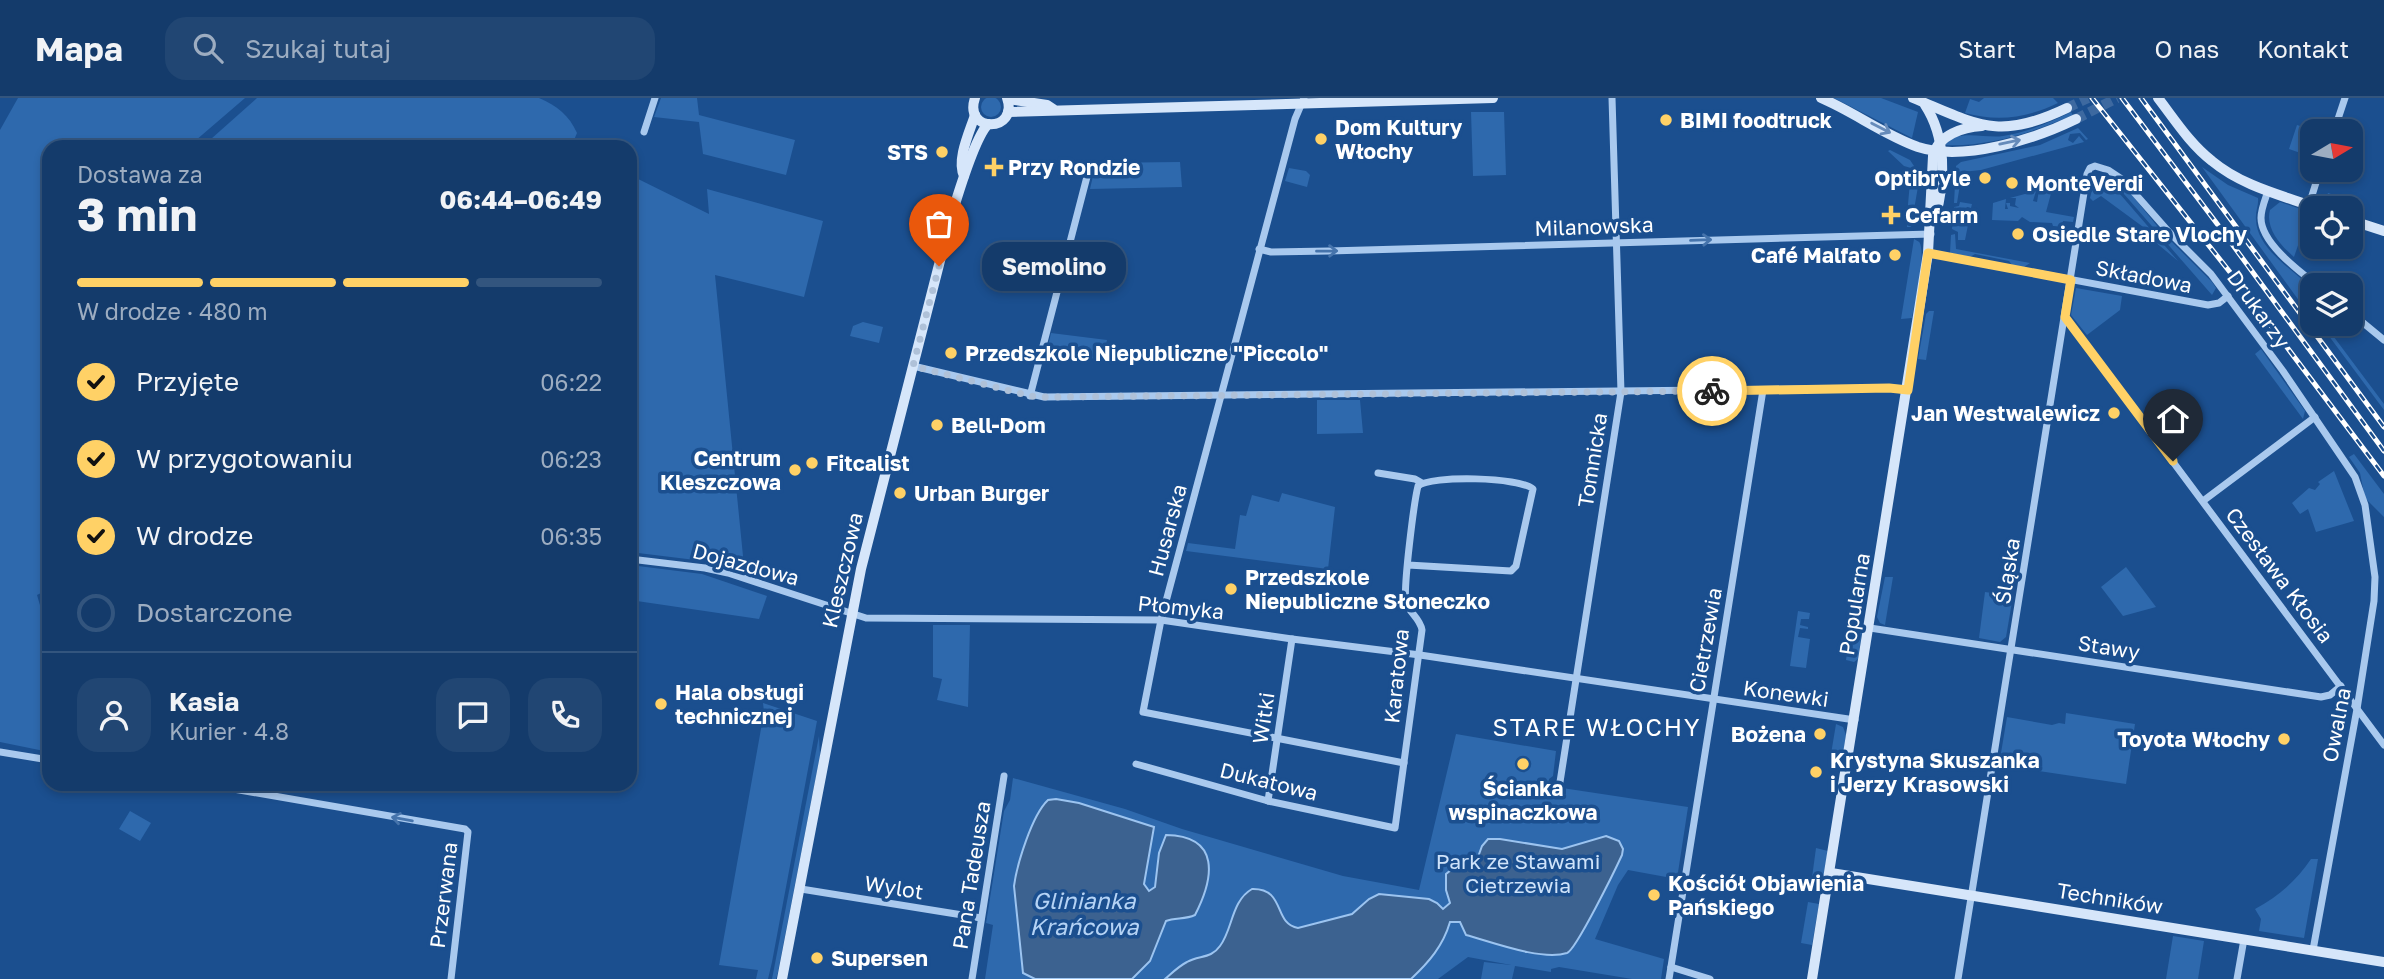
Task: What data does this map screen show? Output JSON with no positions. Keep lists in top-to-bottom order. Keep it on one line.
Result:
{"streets":{"main road":["Kleszczowa","Popularna","Techników"],"street":["Milanowska","Składowa","Drukarzy","Tomnicka","Husarska","Dojazdowa","Śląska","Czesława Kłosia","Płomyka","Cietrzewia","Stawy","Karatowa","Konewki","Witki","Owalna","Dukatowa","Pana Tadeusza","Wylot","Przerwana"]},"crossings":[["Milanowska","Tomnicka"],["Milanowska","Husarska"],["Milanowska","Popularna"],["Składowa","Drukarzy"],["Składowa","Śląska"],["Składowa","Popularna"],["Drukarzy","Śląska"],["Drukarzy","Owalna"],["Tomnicka","Płomyka"],["Husarska","Płomyka"],["Husarska","Karatowa"],["Husarska","Witki"],["Dojazdowa","Kleszczowa"],["Dojazdowa","Płomyka"],["Kleszczowa","Płomyka"],["Kleszczowa","Wylot"],["Śląska","Czesława Kłosia"],["Śląska","Stawy"],["Śląska","Techników"],["Czesława Kłosia","Stawy"],["Czesława Kłosia","Owalna"],["Popularna","Stawy"],["Popularna","Konewki"],["Popularna","Techników"],["Płomyka","Cietrzewia"],["Płomyka","Karatowa"],["Płomyka","Konewki"],["Płomyka","Witki"],["Cietrzewia","Konewki"],["Karatowa","Dukatowa"],["Witki","Dukatowa"],["Owalna","Techników"],["Pana Tadeusza","Wylot"]],"one_way":["Milanowska"],"districts":["STARE WŁOCHY"],"water":["Glinianka Krańcowa"],"parks":["Park ze Stawami Cietrzewia"],"places":{"other":["BIMI foodtruck","Dom Kultury Włochy","STS","Optibryle","MonteVerdi","Osiedle Stare Vlochy","Café Malfato","Semolino","Przedszkole Niepubliczne \"Piccolo\"","Jan Westwalewicz","Bell-Dom","Fitcalist","Centrum Kleszczowa","Urban Burger","Przedszkole Niepubliczne Słoneczko","Hala obsługi technicznej","Bożena","Toyota Włochy","Ścianka wspinaczkowa","Krystyna Skuszanka i Jerzy Krasowski","Kościół Objawienia Pańskiego","Supersen"],"health":["Przy Rondzie","Cefarm"]},"north":"right","page":{"header":"Mapa","search":"Szukaj tutaj","nav":["Start","Mapa","O nas","Kontakt"],"heading":["3 min","Dostawa za","06:44–06:49"],"panel":["Kasia","Kurier · 4.8"],"bubble":"Semolino","bar":"W drodze · 480 m","list":[["Przyjęte","06:22"],["W przygotowaniu","06:23"],["W drodze","06:35"],"Dostarczone"]}}
